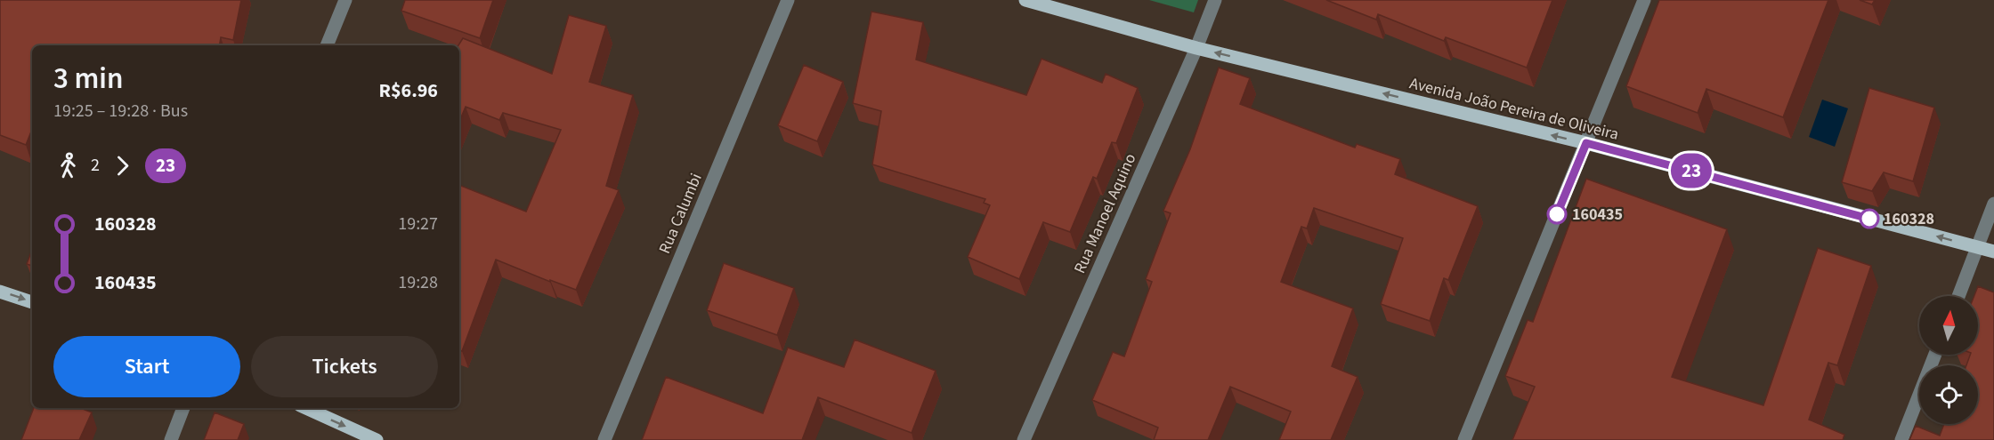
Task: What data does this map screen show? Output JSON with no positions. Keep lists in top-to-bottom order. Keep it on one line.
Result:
{"streets":{"main road":["Avenida João Pereira de Oliveira"],"street":["Rua Calumbi","Rua Manoel Aquino"]},"crossings":[["Avenida João Pereira de Oliveira","Rua Manoel Aquino"]],"one_way":["Avenida João Pereira de Oliveira"],"places":["160435","160328"],"lines":["bus line 23"],"north":"top","page":{"on_map":"23","heading":["3 min","19:25 – 19:28 · Bus","R$6.96"],"legs":["2","23"],"list":[{"name":"160328","value":"19:27"},{"name":"160435","value":"19:28"}],"buttons":["Start","Tickets"]}}
